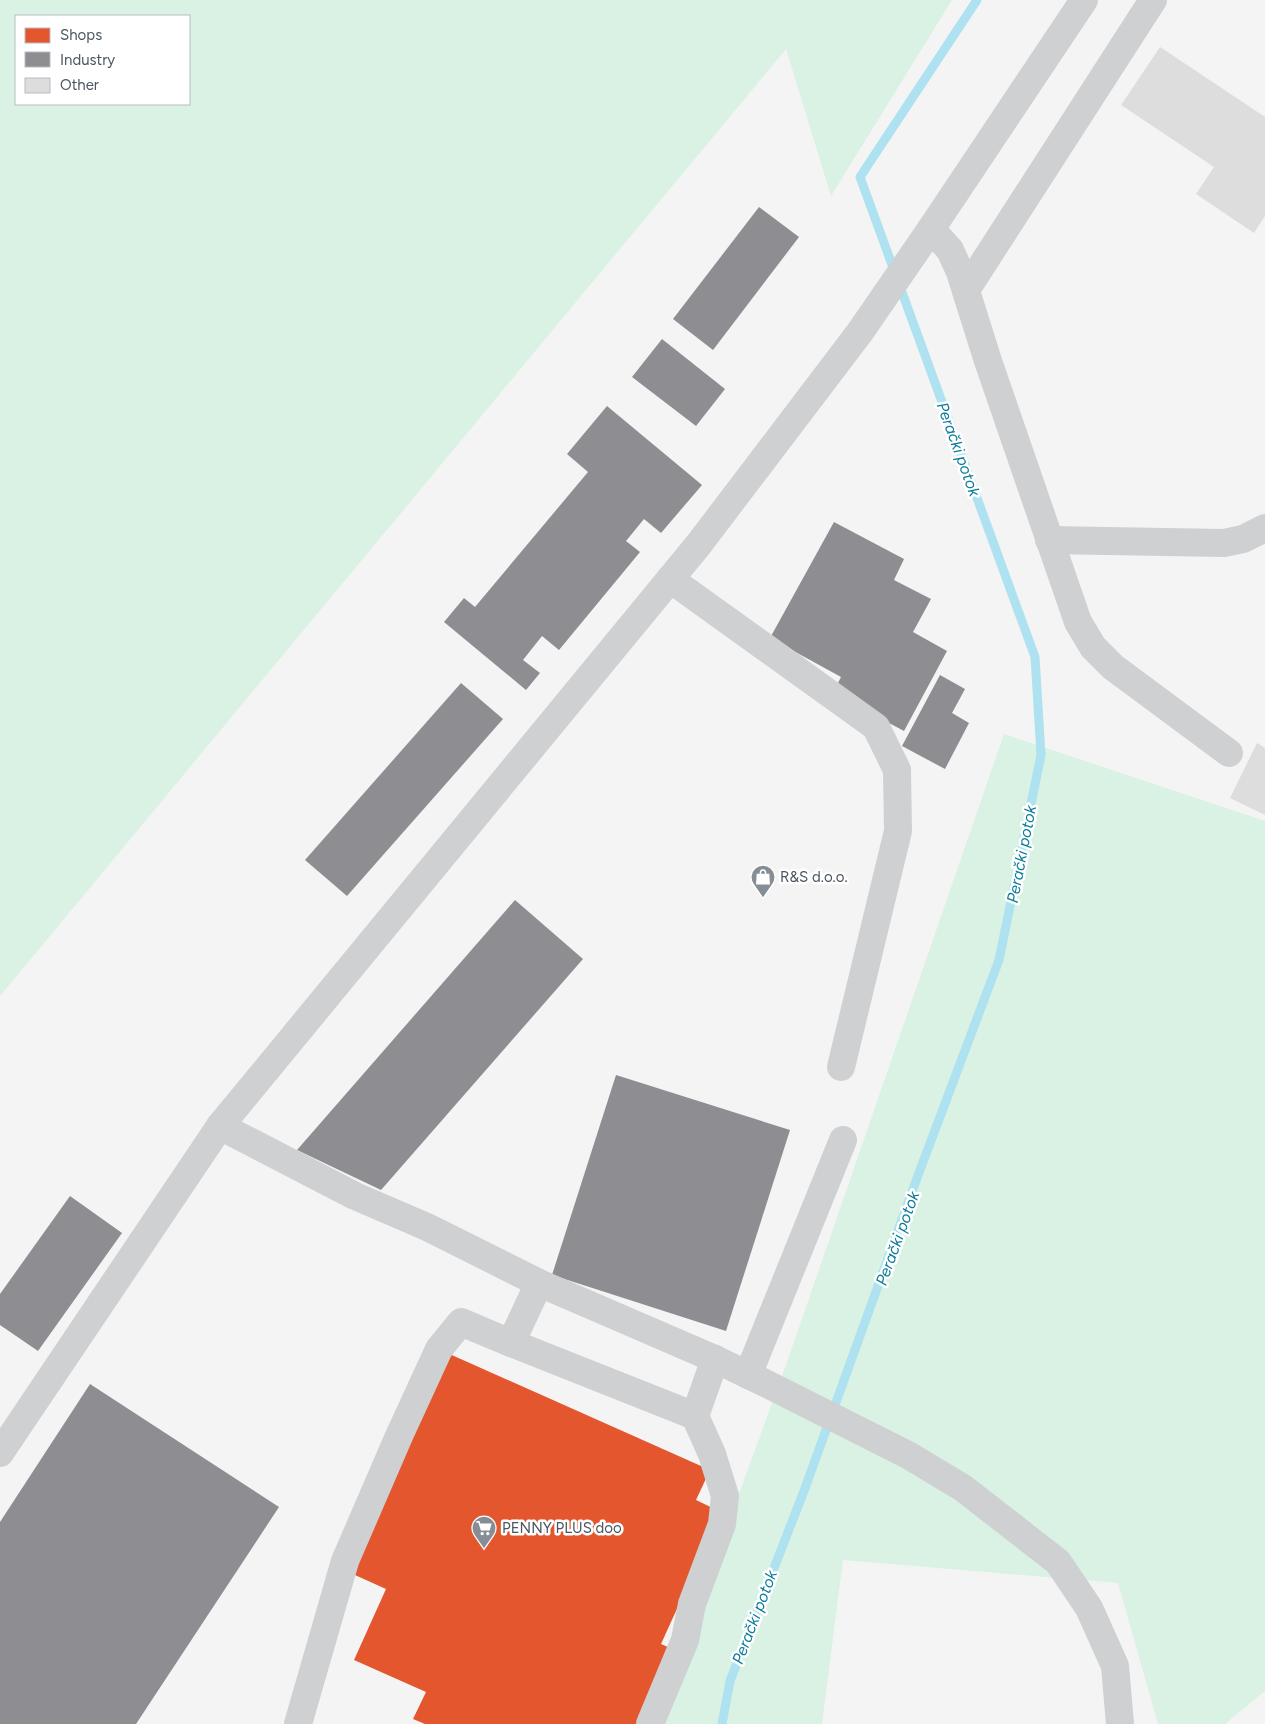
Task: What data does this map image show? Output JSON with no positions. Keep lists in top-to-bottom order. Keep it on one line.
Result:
{"water":["Perački potok"],"places":{"shop":["R&S d.o.o."],"supermarket":["PENNY PLUS doo"]},"legend":["Shops","Industry","Other"]}
